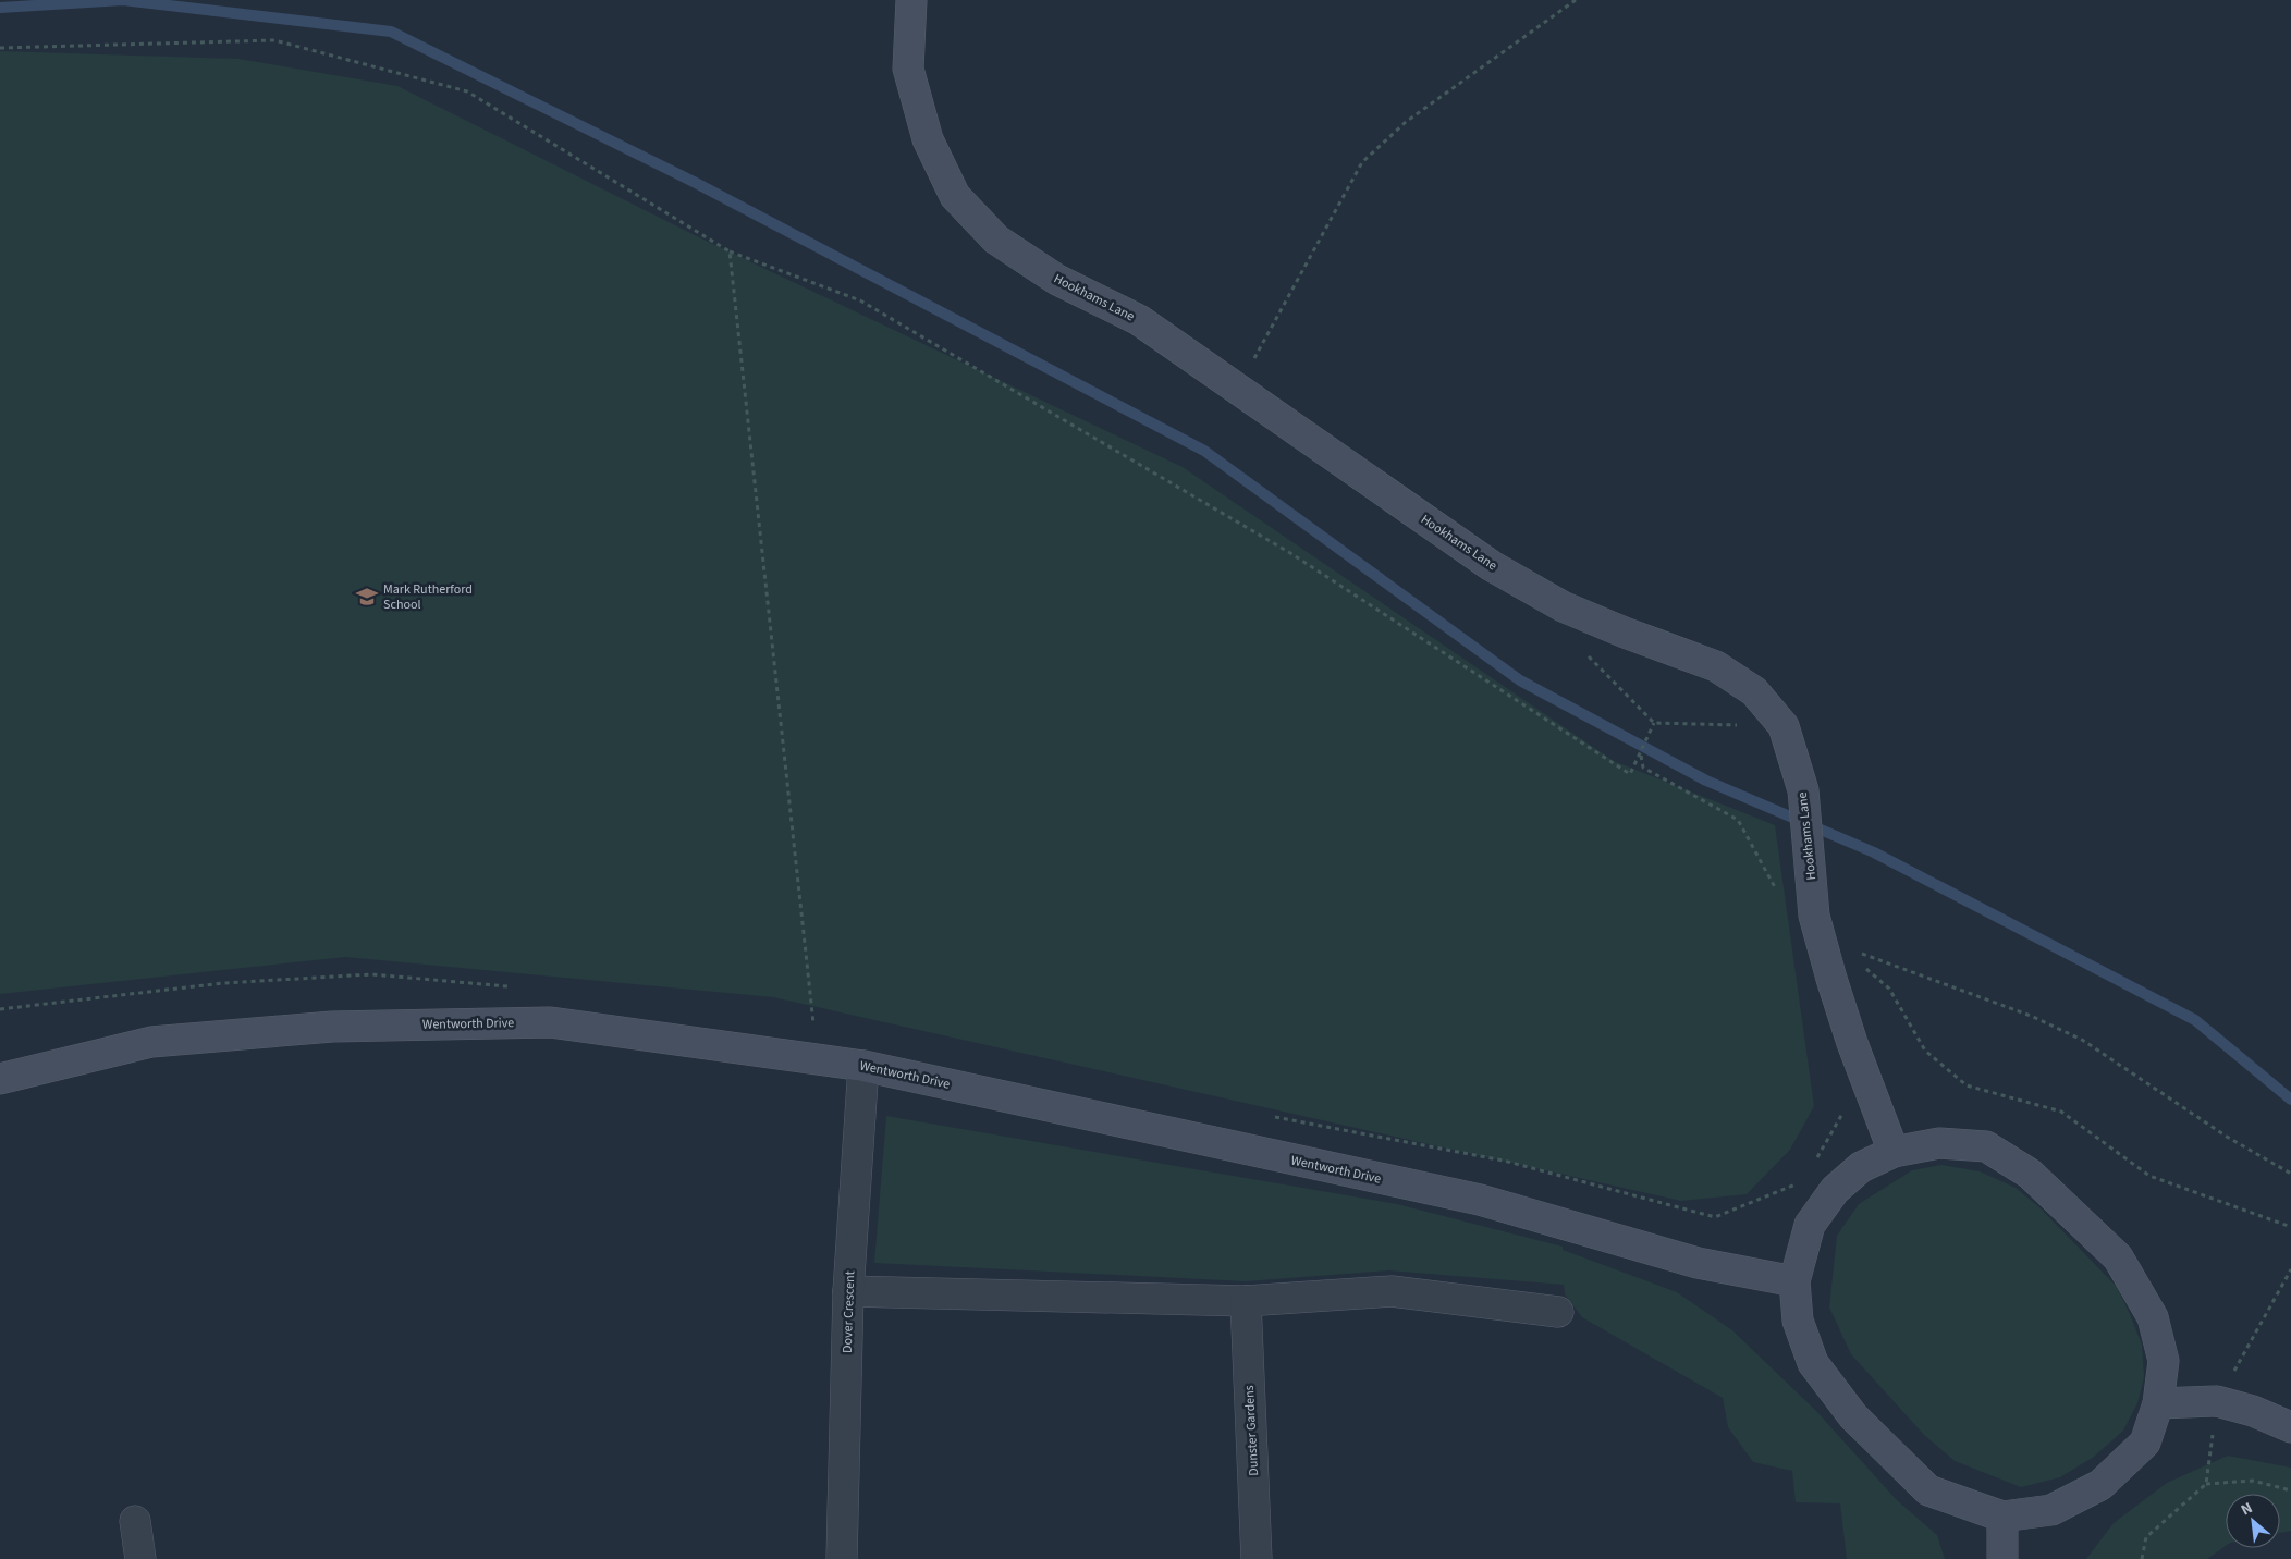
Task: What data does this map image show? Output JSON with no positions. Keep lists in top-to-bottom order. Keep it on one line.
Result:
{"streets":{"street":["Hookhams Lane","Wentworth Drive","Dover Crescent","Dunster Gardens"]},"crossings":[["Wentworth Drive","Dover Crescent"]],"places":{"school or university":["Mark Rutherford School"]},"north":"top left"}
